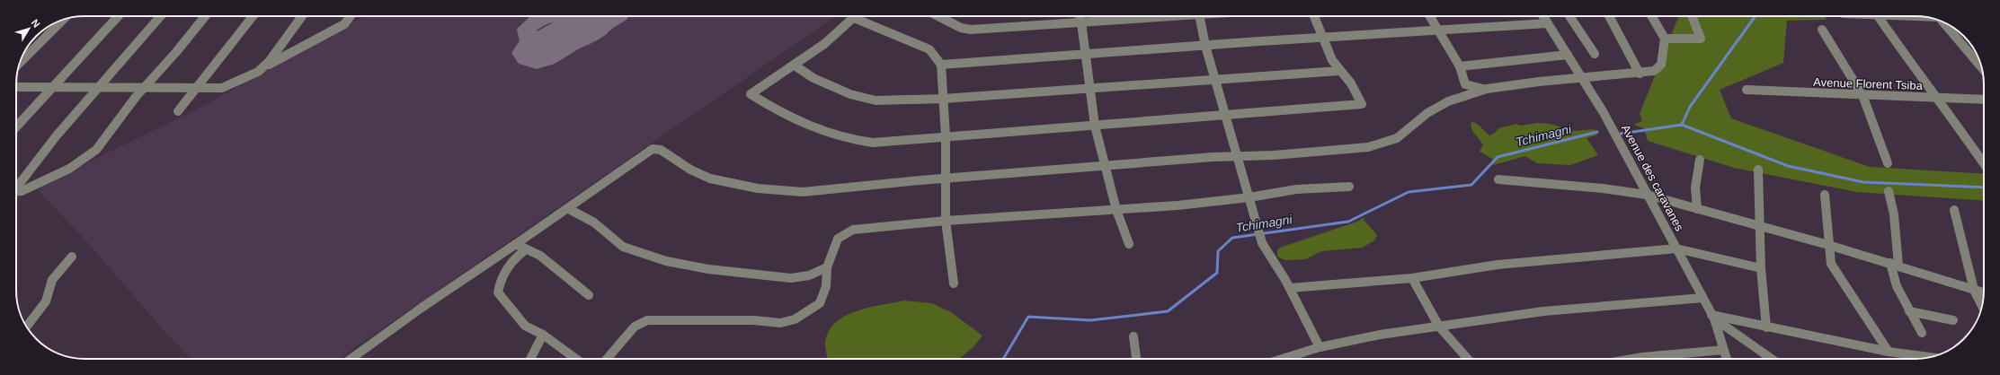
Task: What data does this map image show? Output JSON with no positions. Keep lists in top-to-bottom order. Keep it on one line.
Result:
{"streets":{"street":["Avenue Florent Tsiba","Avenue des caravanes"]},"water":["Tchimagni"],"north":"top right"}
